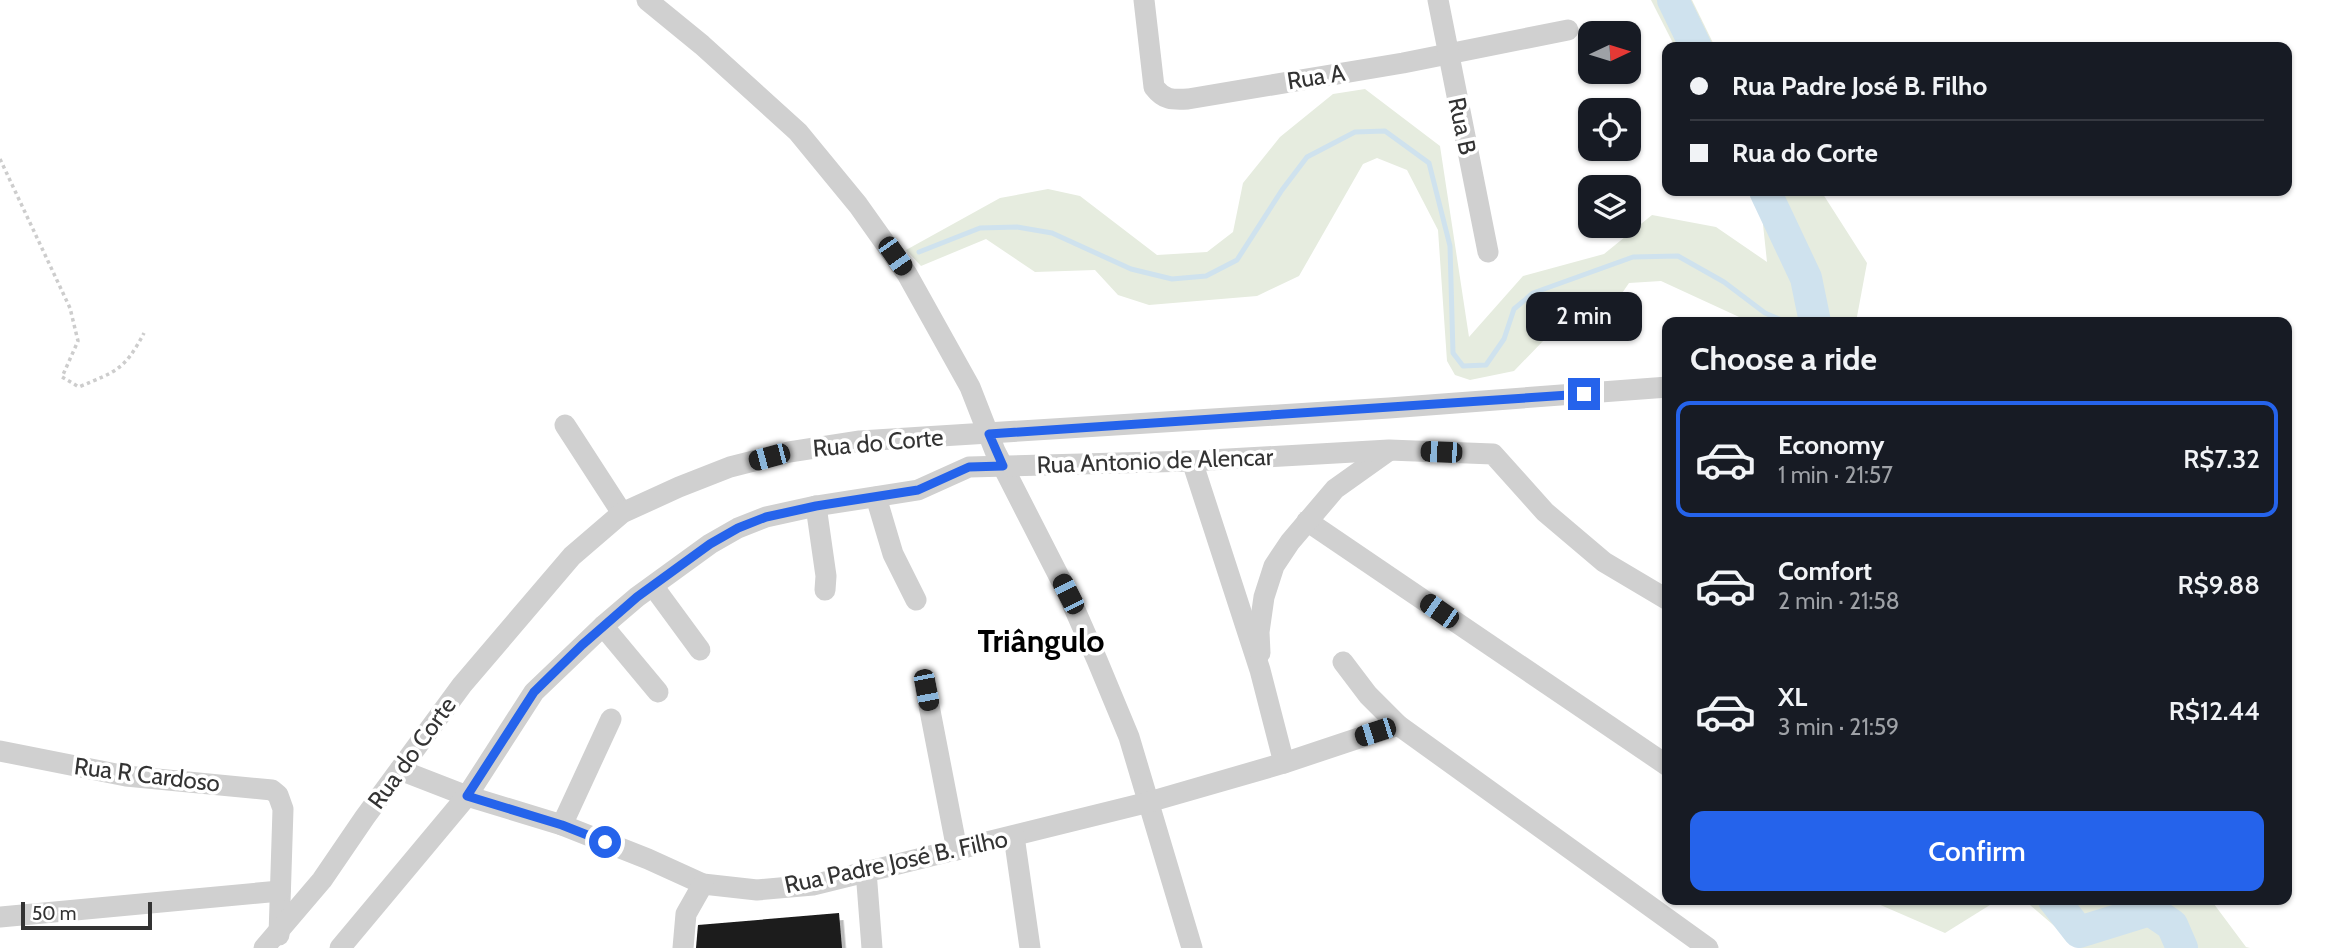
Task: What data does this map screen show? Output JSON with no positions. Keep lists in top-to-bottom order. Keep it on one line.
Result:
{"streets":{"street":["Rua A","Rua B","Rua do Corte","Rua Antonio de Alencar","Rua R Cardoso","Rua Padre José B. Filho"]},"crossings":[["Rua A","Rua B"],["Rua do Corte","Rua Padre José B. Filho"],["Rua Antonio de Alencar","Rua Padre José B. Filho"]],"districts":["Triângulo"],"scale_bar":"50 m","north":"right","page":{"banner":["Rua Padre José B. Filho","Rua do Corte"],"bubble":"2 min","heading":"Choose a ride","list":[{"name":"Economy","note":"1 min · 21:57","value":"R$7.32"},{"name":"Comfort","note":"2 min · 21:58","value":"R$9.88"},{"name":"XL","note":"3 min · 21:59","value":"R$12.44"}],"buttons":"Confirm","scale":"50 m"}}
